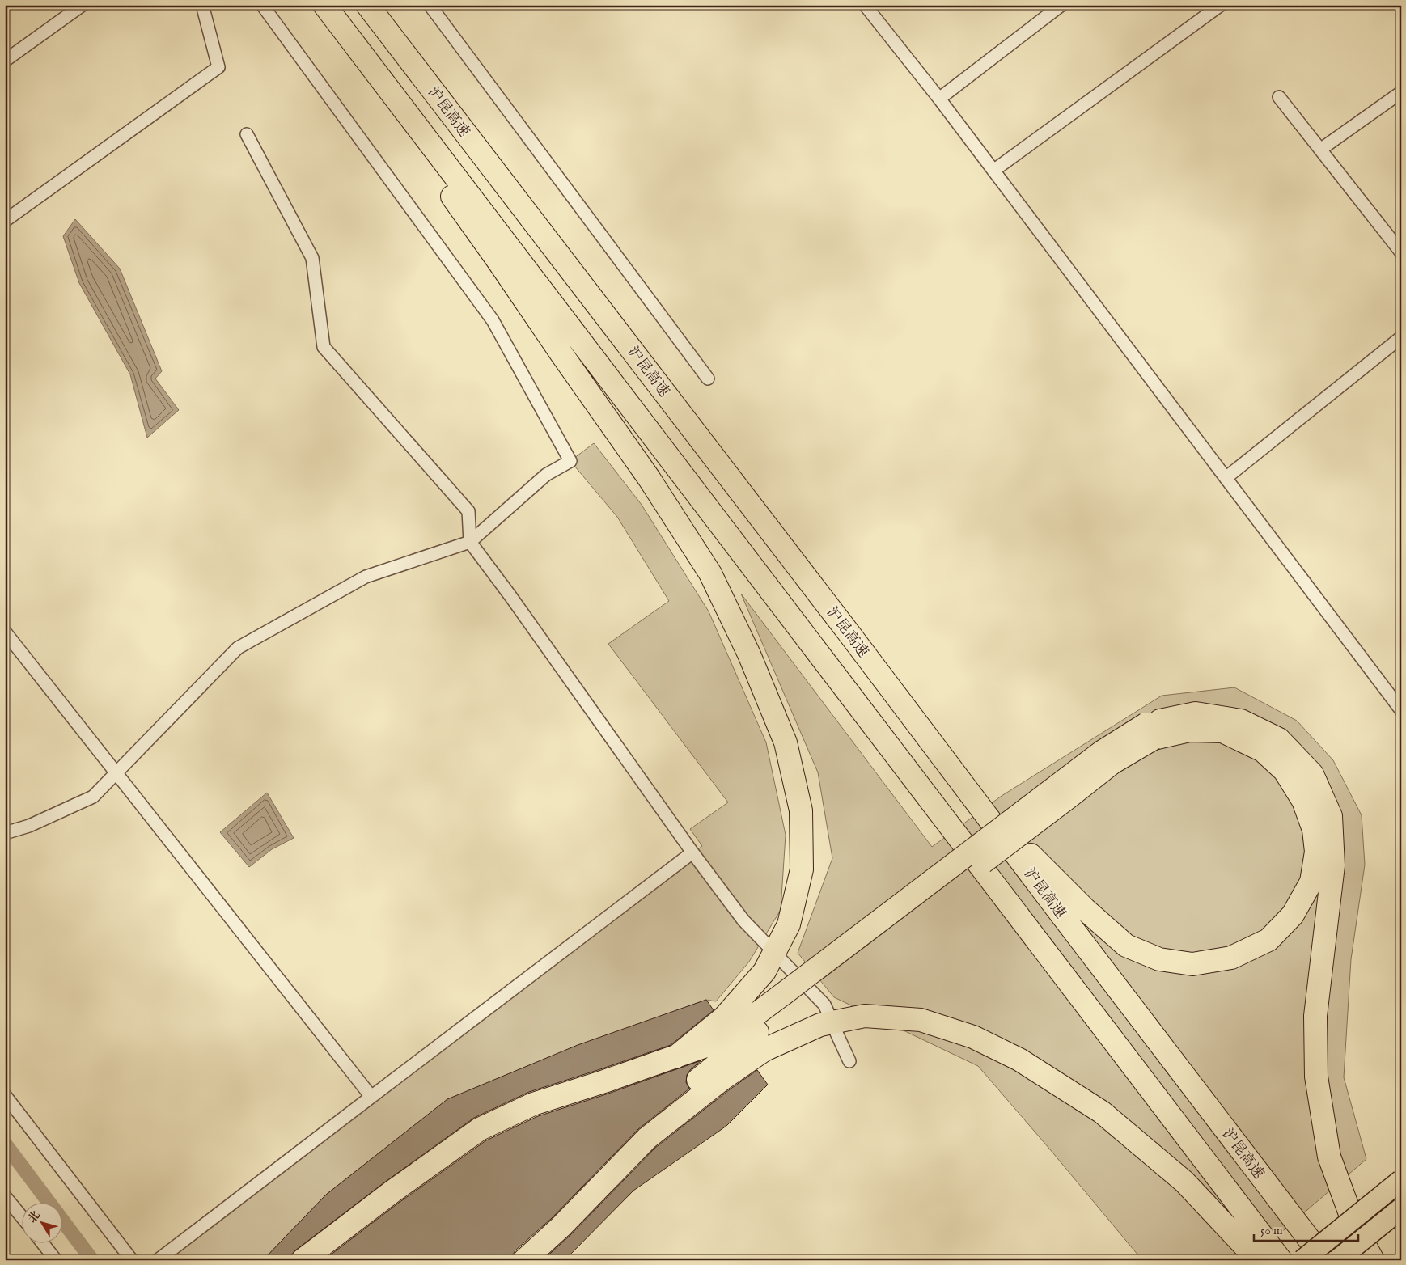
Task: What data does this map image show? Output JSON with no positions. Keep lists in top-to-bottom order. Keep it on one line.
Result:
{"streets":{"highway":["沪昆高速"]},"scale_bar":"50 m","north":"top left"}
